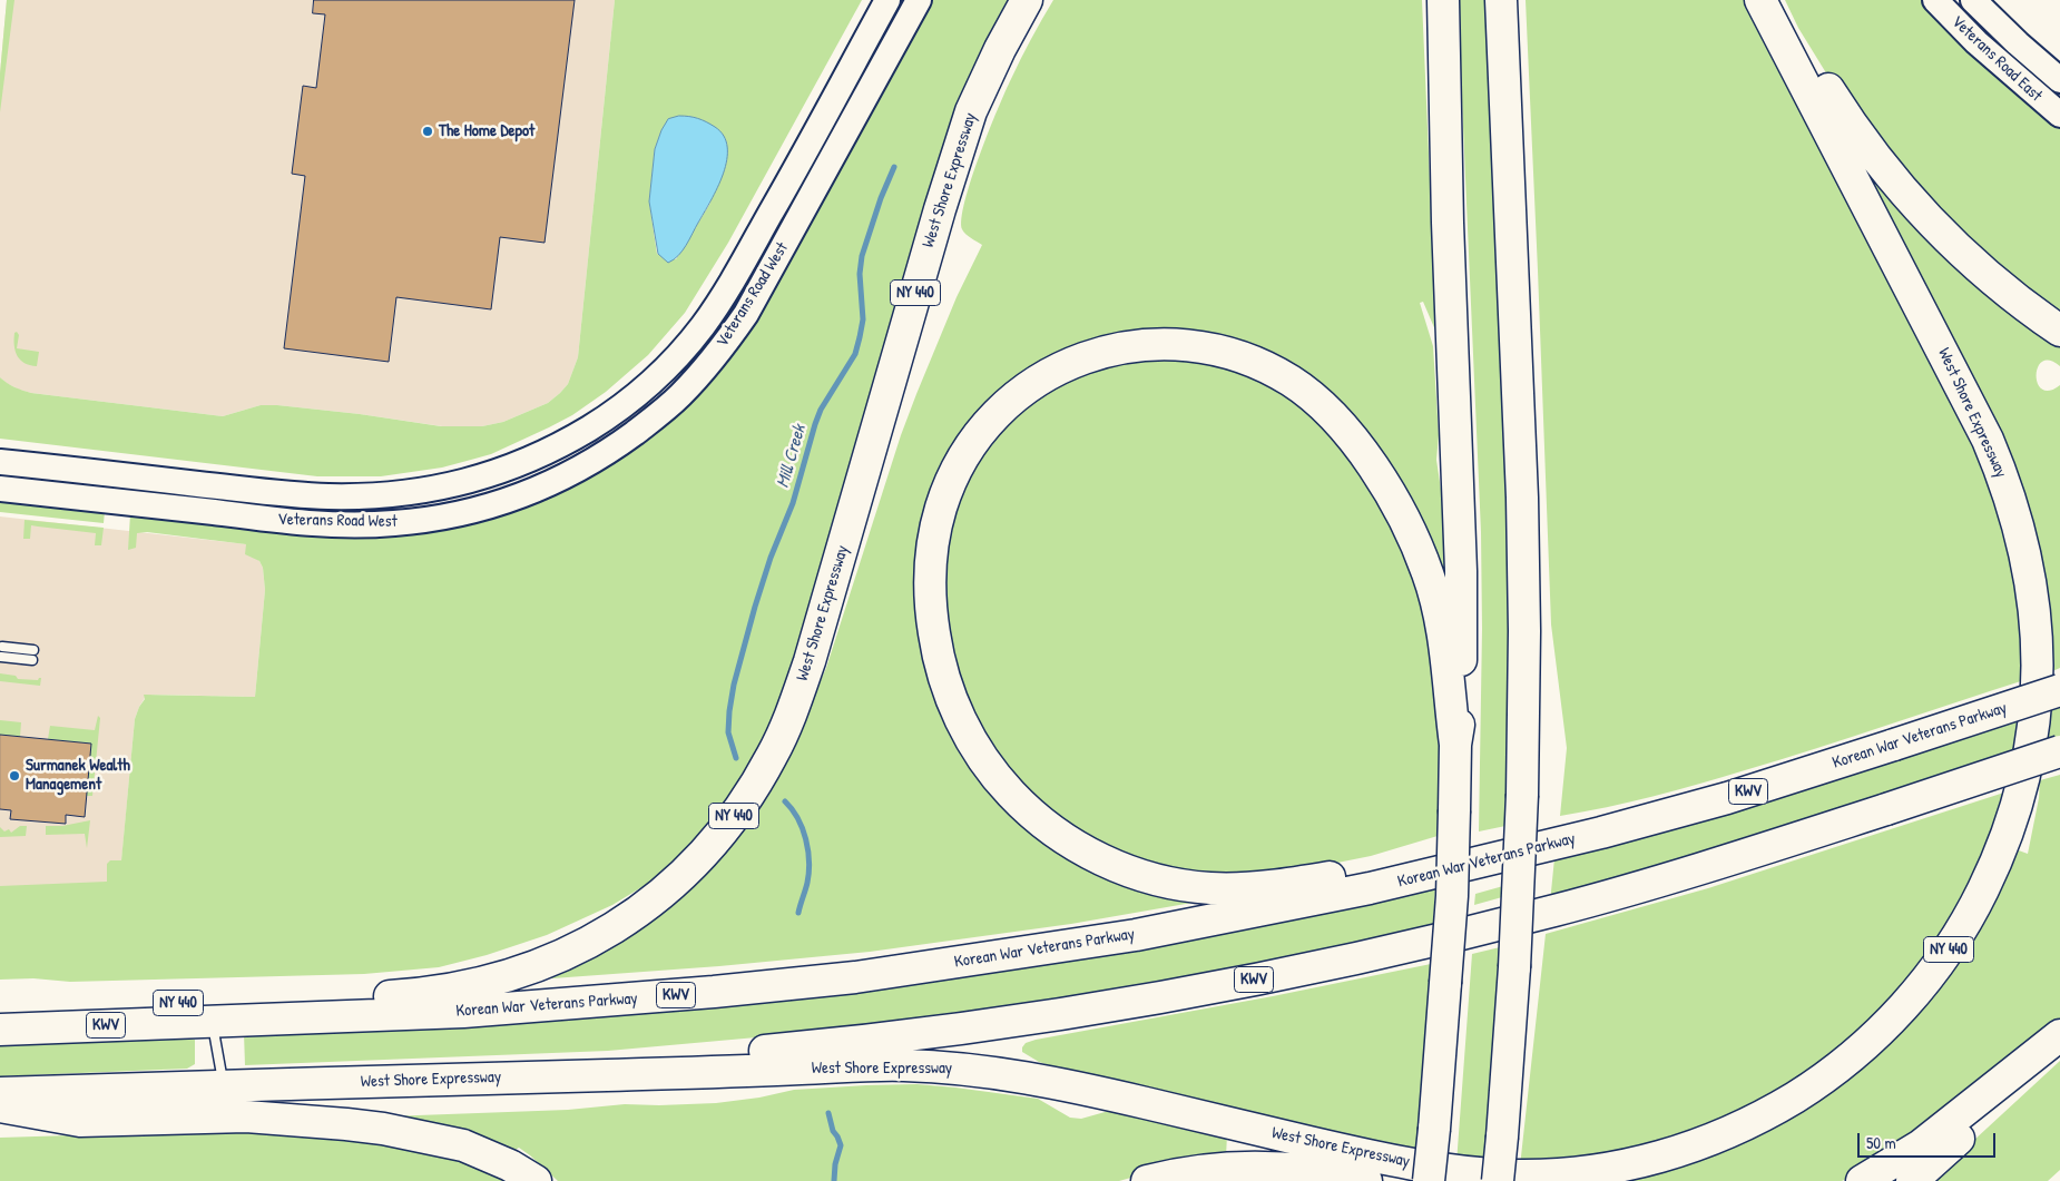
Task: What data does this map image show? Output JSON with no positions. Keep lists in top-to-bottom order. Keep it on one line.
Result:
{"streets":{"highway":["West Shore Expressway","NY 440","Korean War Veterans Parkway","KWV"],"street":["Veterans Road East","Veterans Road West"]},"crossings":[["West Shore Expressway","KWV"]],"water":["Mill Creek"],"places":["The Home Depot","Surmanek Wealth Management"],"scale_bar":"50 m"}
